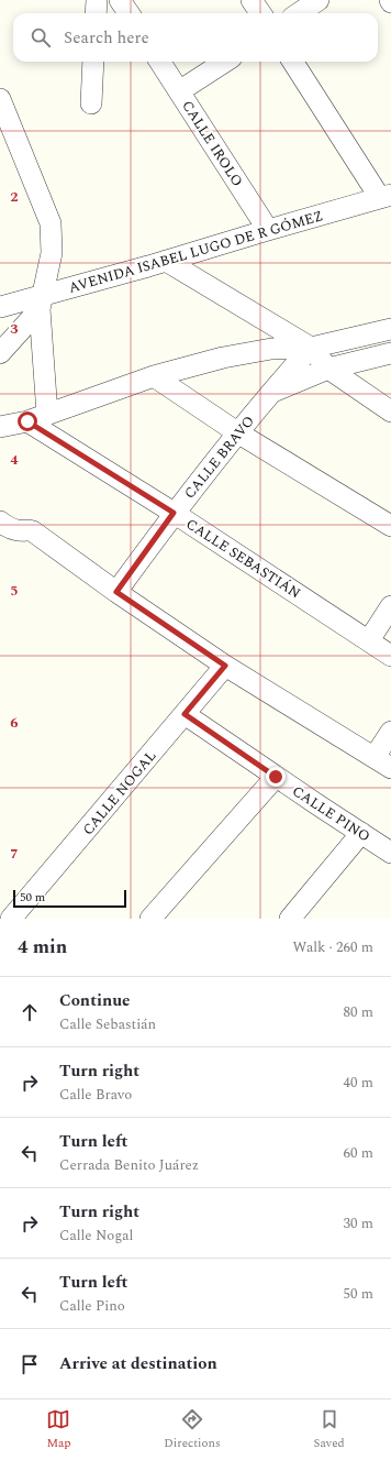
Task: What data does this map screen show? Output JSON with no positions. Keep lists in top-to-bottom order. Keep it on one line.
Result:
{"streets":{"street":["CALLE IROLO","AVENIDA ISABEL LUGO DE R GÓMEZ","CALLE BRAVO","CALLE SEBASTIÁN","CALLE NOGAL","CALLE PINO"]},"crossings":[["CALLE IROLO","AVENIDA ISABEL LUGO DE R GÓMEZ"],["CALLE BRAVO","CALLE SEBASTIÁN"],["CALLE NOGAL","CALLE PINO"]],"scale_bar":"50 m","page":{"search":"Search here","scale":"50 m","heading":["4 min","Walk · 260 m"],"list":[["Continue","Calle Sebastián","80 m"],["Turn right","Calle Bravo","40 m"],["Turn left","Cerrada Benito Juárez","60 m"],["Turn right","Calle Nogal","30 m"],["Turn left","Calle Pino","50 m"],"Arrive at destination"],"nav":["Map","Directions","Saved"]},"grid":{"rows":["2","3","4","5","6","7"]}}
